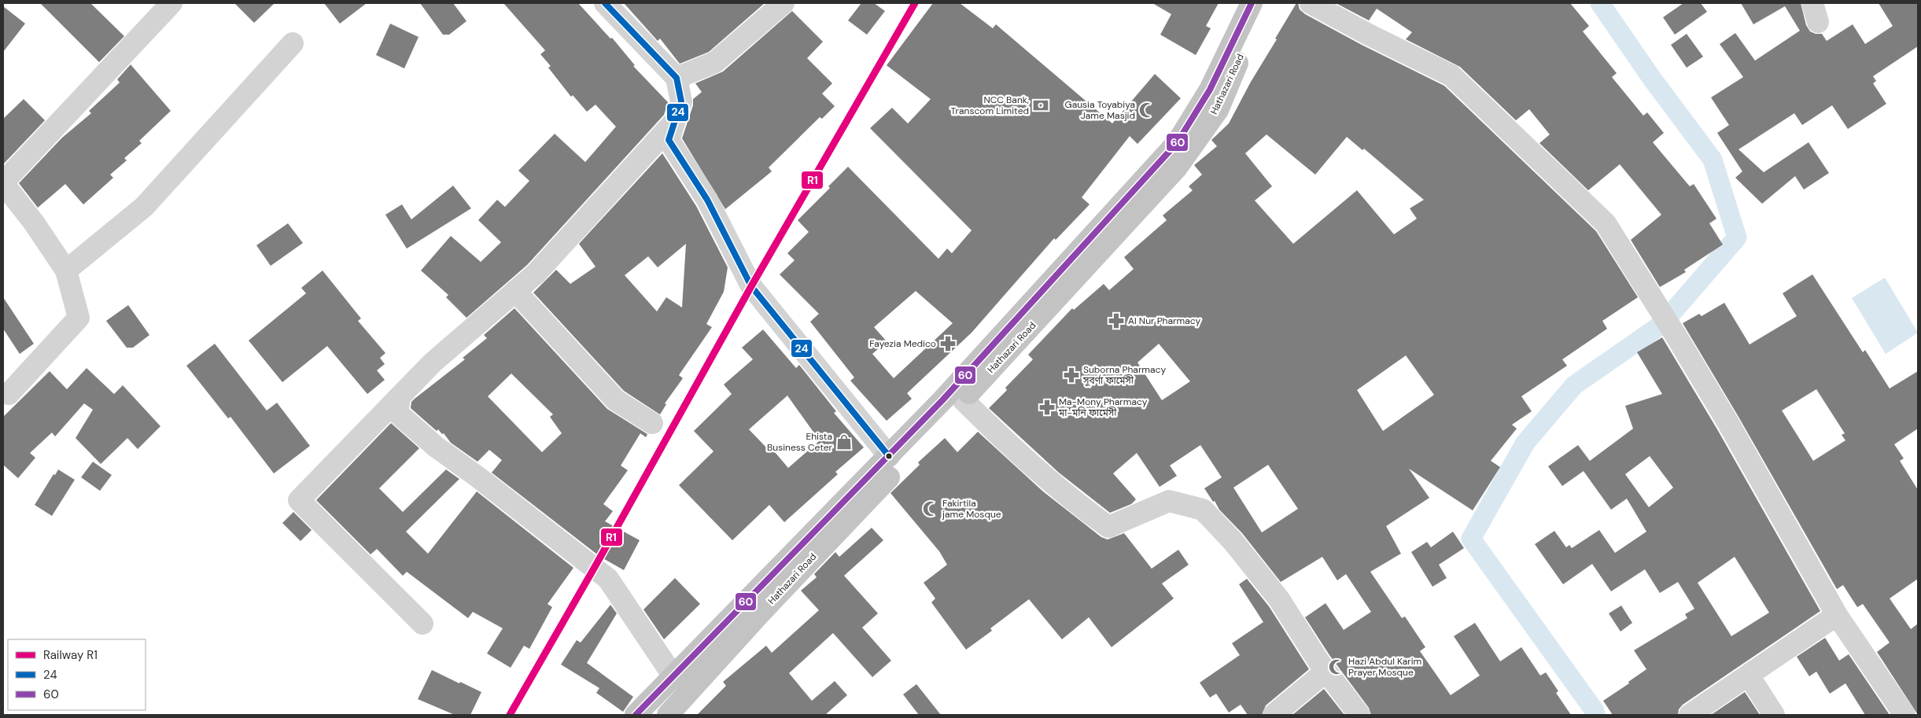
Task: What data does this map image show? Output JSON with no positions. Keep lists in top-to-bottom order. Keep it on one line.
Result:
{"streets":{"highway":["Hathazari Road"]},"places":{"bank":["NCC Bank, Transcom Limited"],"mosque":["Gausia Toyabiya Jame Masjid","Fakirtila jame Mosque","Hazi Abdul Karim Prayer Mosque"],"pharmacy":["Al Nur Pharmacy","Fayezia Medico","Suborna Pharmacy সুবর্ণা ফার্মেসী","Ma-Mony Pharmacy মা-মনি ফার্মেসী"],"shop":["Ehista Business Ceter"]},"lines":["rail line R1","transit line 24","transit line 60"],"legend":["Railway R1","24","60"]}
